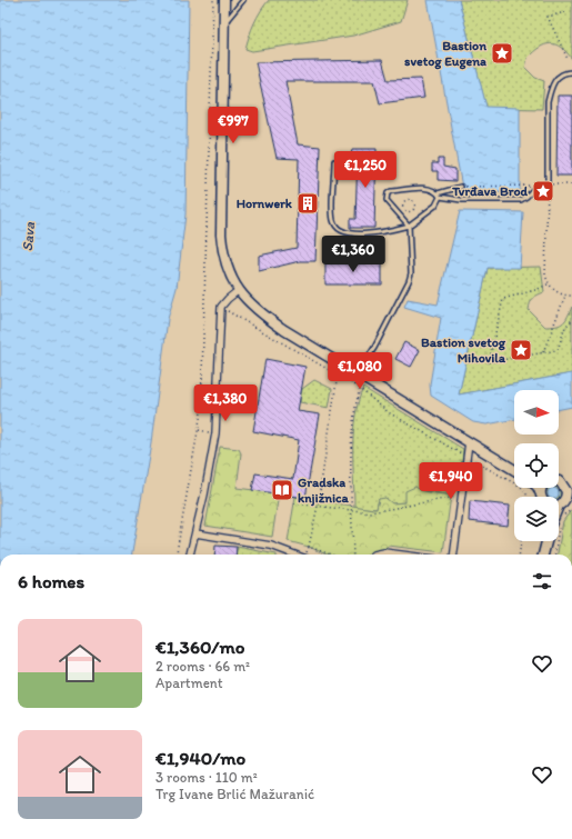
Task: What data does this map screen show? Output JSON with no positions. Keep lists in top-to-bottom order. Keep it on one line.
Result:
{"water":["Sava"],"places":{"place":["Bastion svetog Eugena","Tvrđava Brod","Bastion svetog Mihovila"],"building":["Hornwerk"],"library":["Gradska knjižnica"]},"north":"right","page":{"price":["€997","€1,250","€1,360","€1,080","€1,380","€1,940"],"heading":"6 homes","list":[{"name":"€1,360/mo","note":"2 rooms · 66 m² · Apartment"},{"name":"€1,940/mo","note":"3 rooms · 110 m² · Trg Ivane Brlić Mažuranić"}]}}
